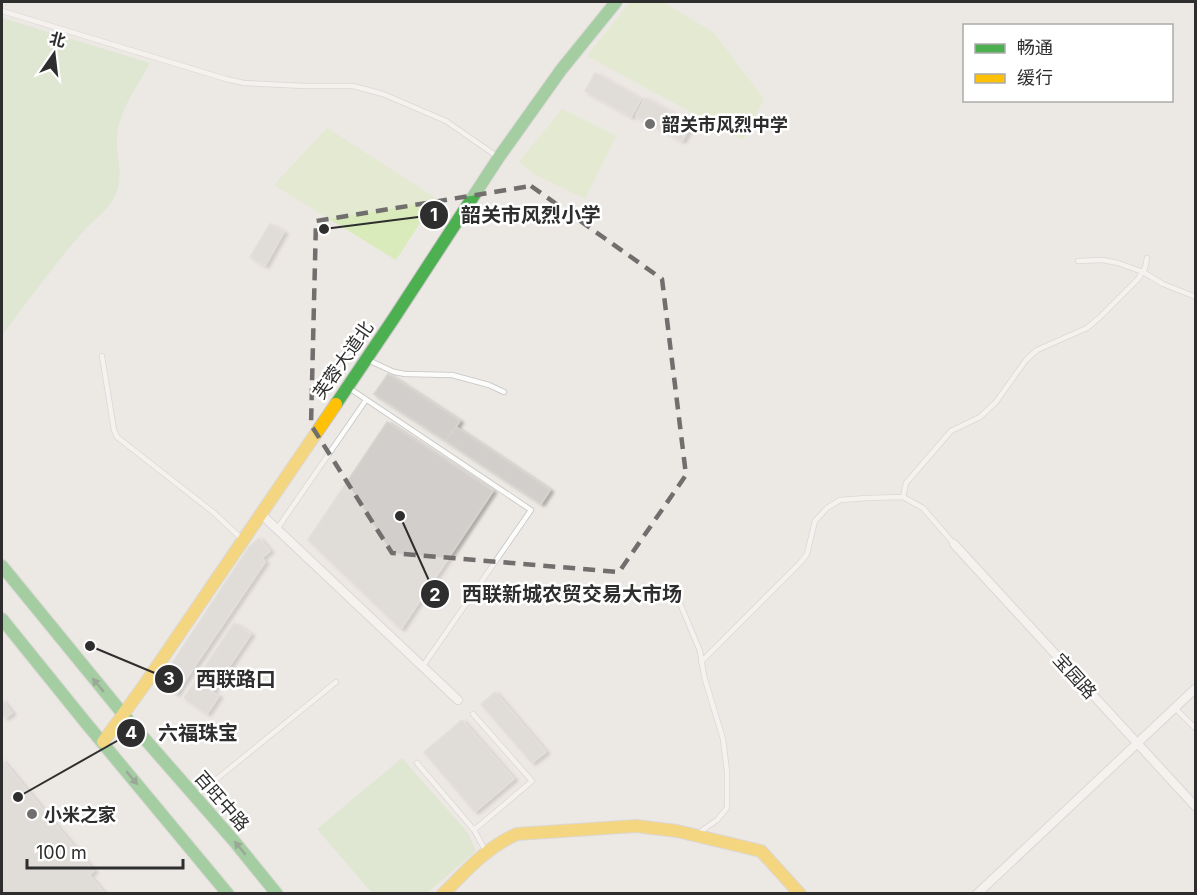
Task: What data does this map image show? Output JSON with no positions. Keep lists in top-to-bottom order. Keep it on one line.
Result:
{"streets":{"main road":["芙蓉大道北","百旺中路"],"street":["宝园路"]},"crossings":[["芙蓉大道北","百旺中路"]],"places":["韶关市风烈中学","韶关市风烈小学","西联新城农贸交易大市场","西联路口","六福珠宝","小米之家"],"legend":["畅通","缓行"],"scale_bar":"100 m","north":"top"}
